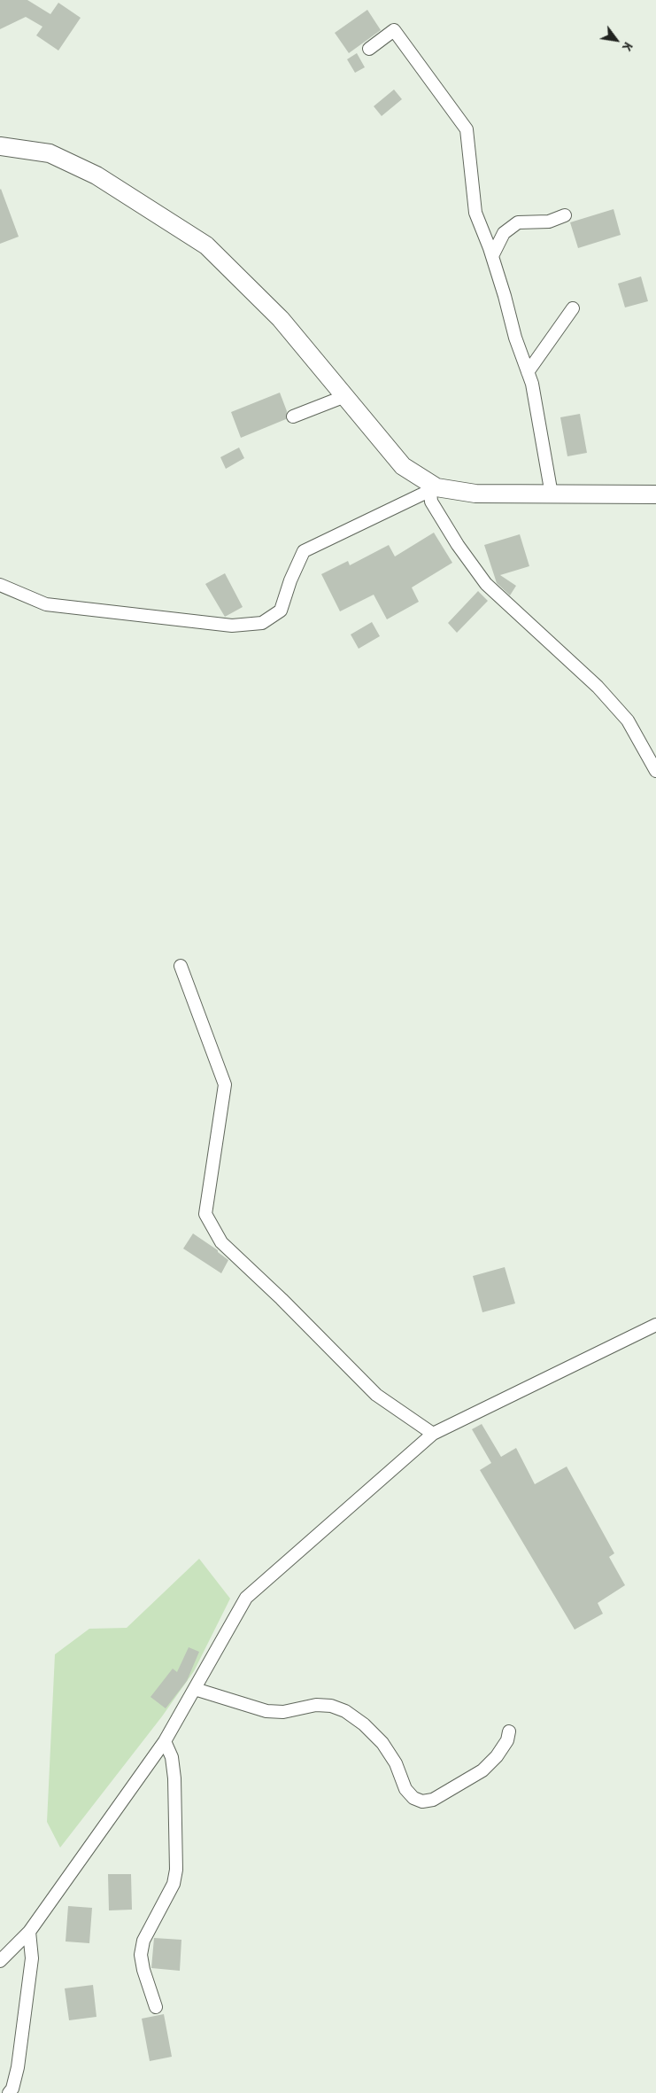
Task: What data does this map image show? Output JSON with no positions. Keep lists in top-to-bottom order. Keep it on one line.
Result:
{"north":"bottom right"}
